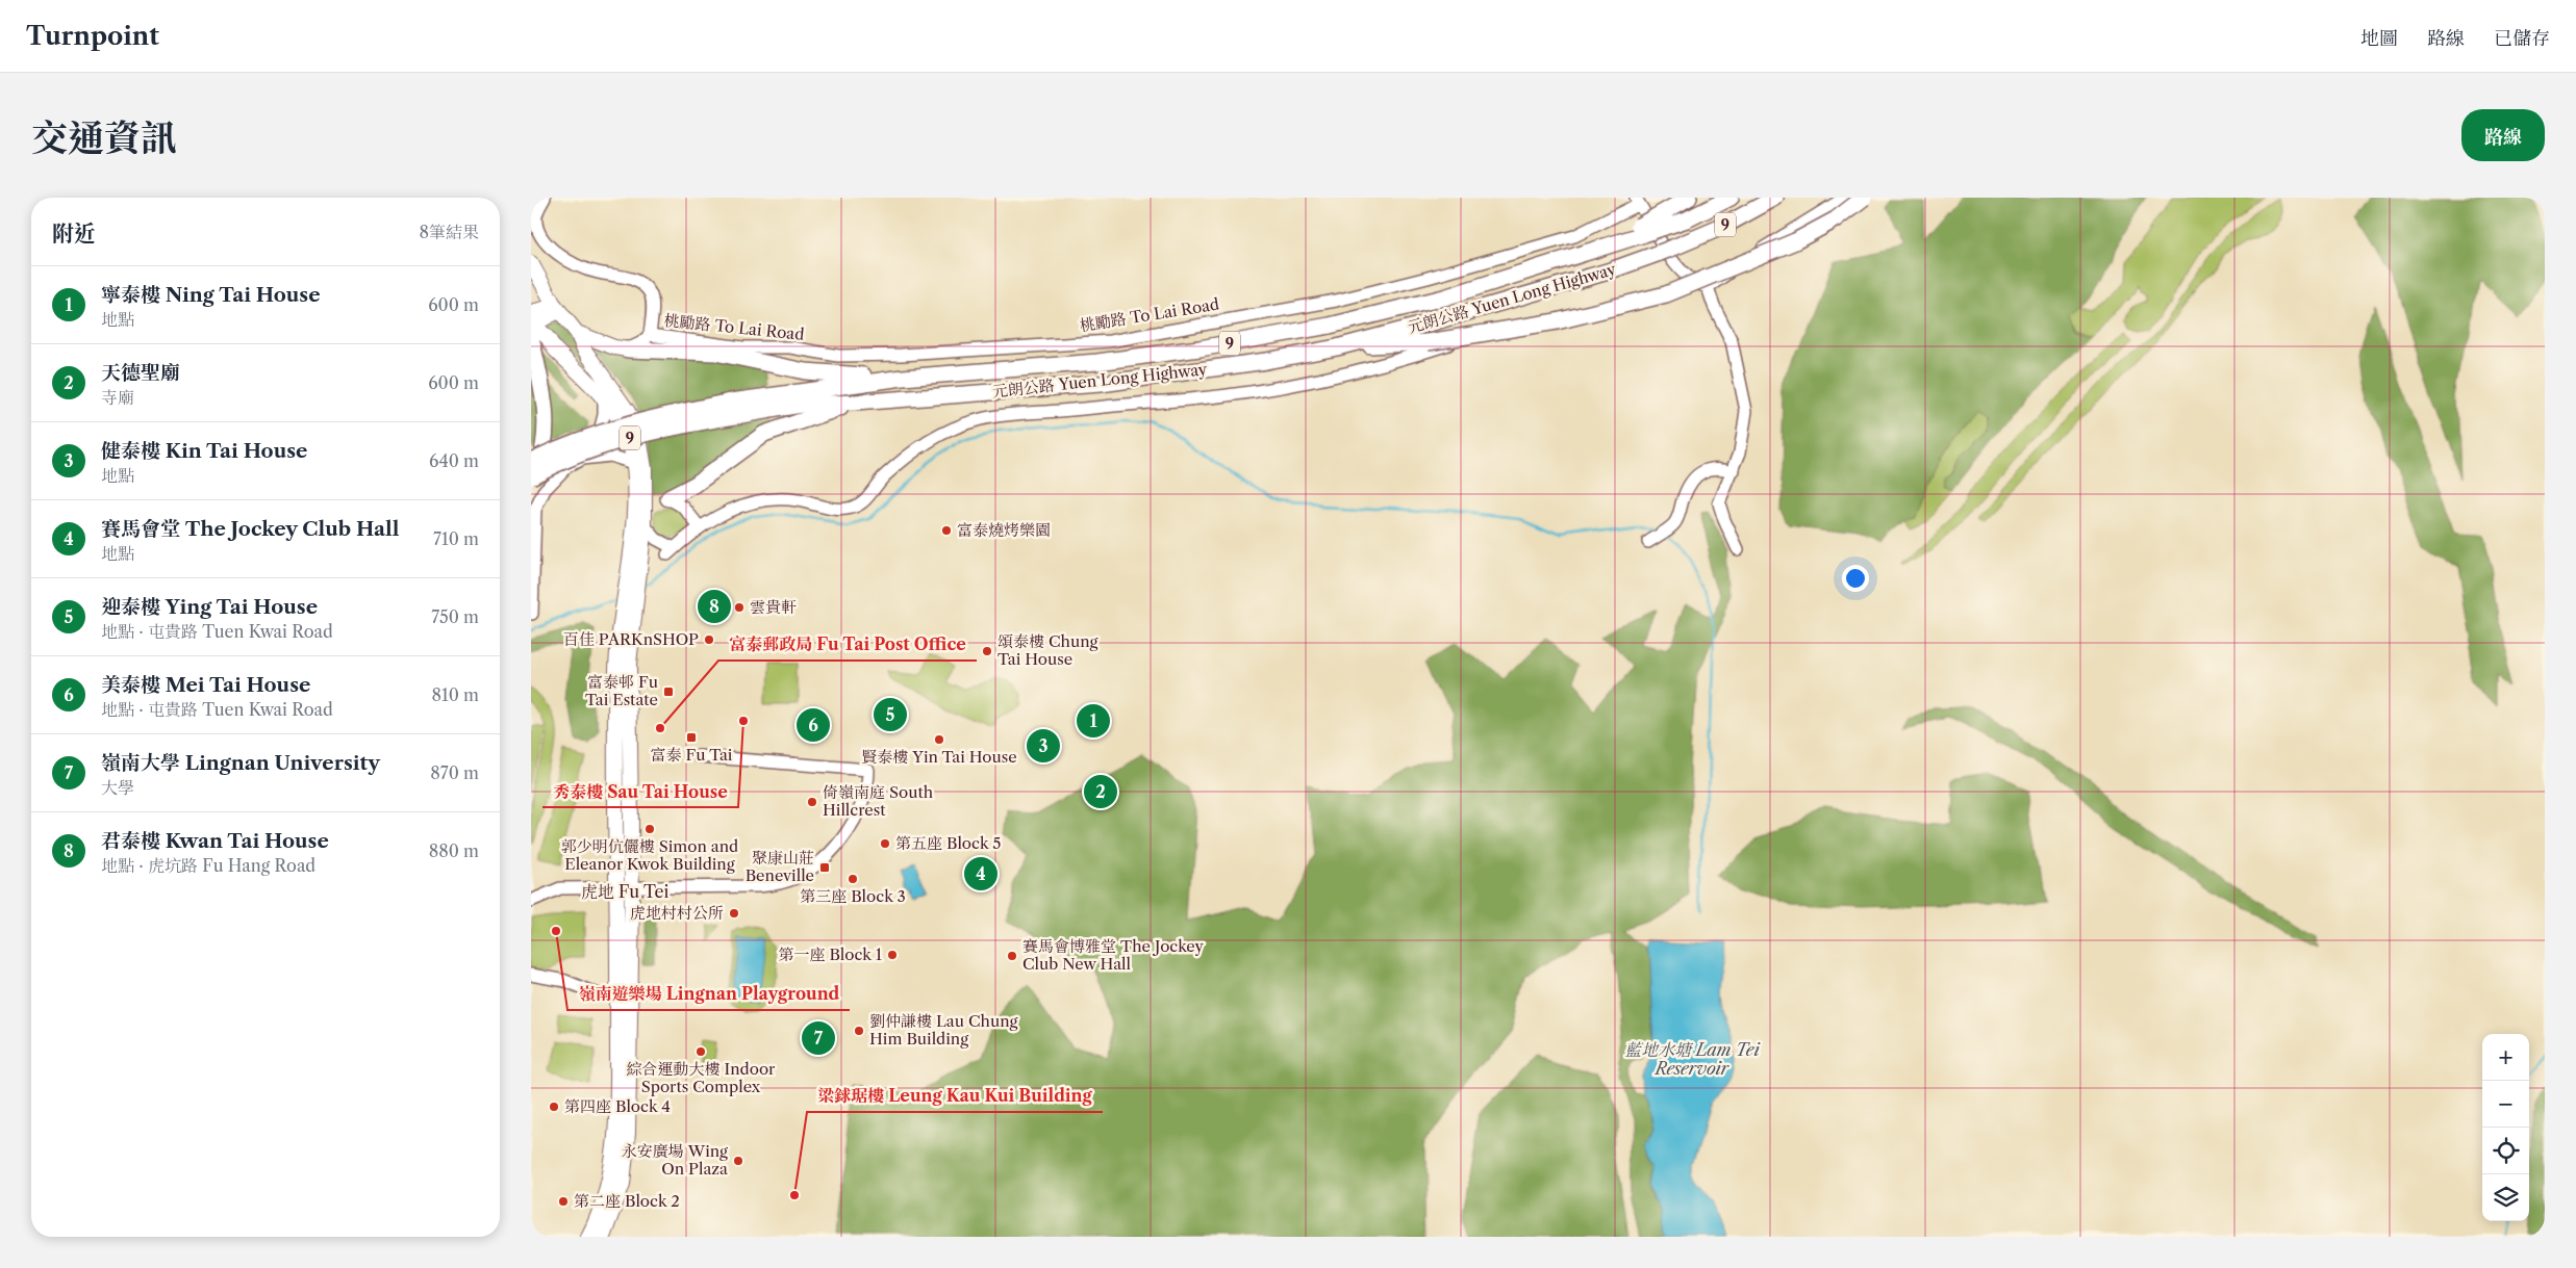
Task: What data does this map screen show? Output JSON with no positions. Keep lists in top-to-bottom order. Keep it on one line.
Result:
{"streets":{"highway":["9","元朗公路 Yuen Long Highway"],"street":["桃勵路 To Lai Road"]},"crossings":[["9","元朗公路 Yuen Long Highway"]],"districts":["虎地 Fu Tei"],"water":["藍地水塘 Lam Tei Reservoir"],"places":{"other":["富泰燒烤樂園","雲貴軒","百佳 PARKnSHOP","頌泰樓 Chung Tai House","秀泰樓 Sau Tai House","富泰郵政局 Fu Tai Post Office","賢泰樓 Yin Tai House","倚嶺南庭 South Hillcrest","郭少明伉儷樓 Simon and Eleanor Kwok Building","第五座 Block 5","第三座 Block 3","虎地村村公所","嶺南遊樂場 Lingnan Playground","第一座 Block 1","賽馬會博雅堂 The Jockey Club New Hall","劉仲謙樓 Lau Chung Him Building","綜合運動大樓 Indoor Sports Complex","第四座 Block 4","永安廣場 Wing On Plaza","梁銶琚樓 Leung Kau Kui Building","第二座 Block 2"],"transit":["富泰邨 Fu Tai Estate","富泰 Fu Tai","聚康山莊 Beneville"]},"page":{"header":"Turnpoint","nav":["地圖","路線","已儲存"],"title":"交通資訊","buttons":"路線","heading":["附近","8筆結果"],"list":[{"mark":"1","name":"寧泰樓 Ning Tai House","note":"地點","value":"600 m"},{"mark":"2","name":"天德聖廟","note":"寺廟","value":"600 m"},{"mark":"3","name":"健泰樓 Kin Tai House","note":"地點","value":"640 m"},{"mark":"4","name":"賽馬會堂 The Jockey Club Hall","note":"地點","value":"710 m"},{"mark":"5","name":"迎泰樓 Ying Tai House","note":"地點 · 屯貴路 Tuen Kwai Road","value":"750 m"},{"mark":"6","name":"美泰樓 Mei Tai House","note":"地點 · 屯貴路 Tuen Kwai Road","value":"810 m"},{"mark":"7","name":"嶺南大學 Lingnan University","note":"大學","value":"870 m"},{"mark":"8","name":"君泰樓 Kwan Tai House","note":"地點 · 虎坑路 Fu Hang Road","value":"880 m"}],"pins":["8","5","1","6","3","2","4","7"],"map_buttons":["+","−"]}}
